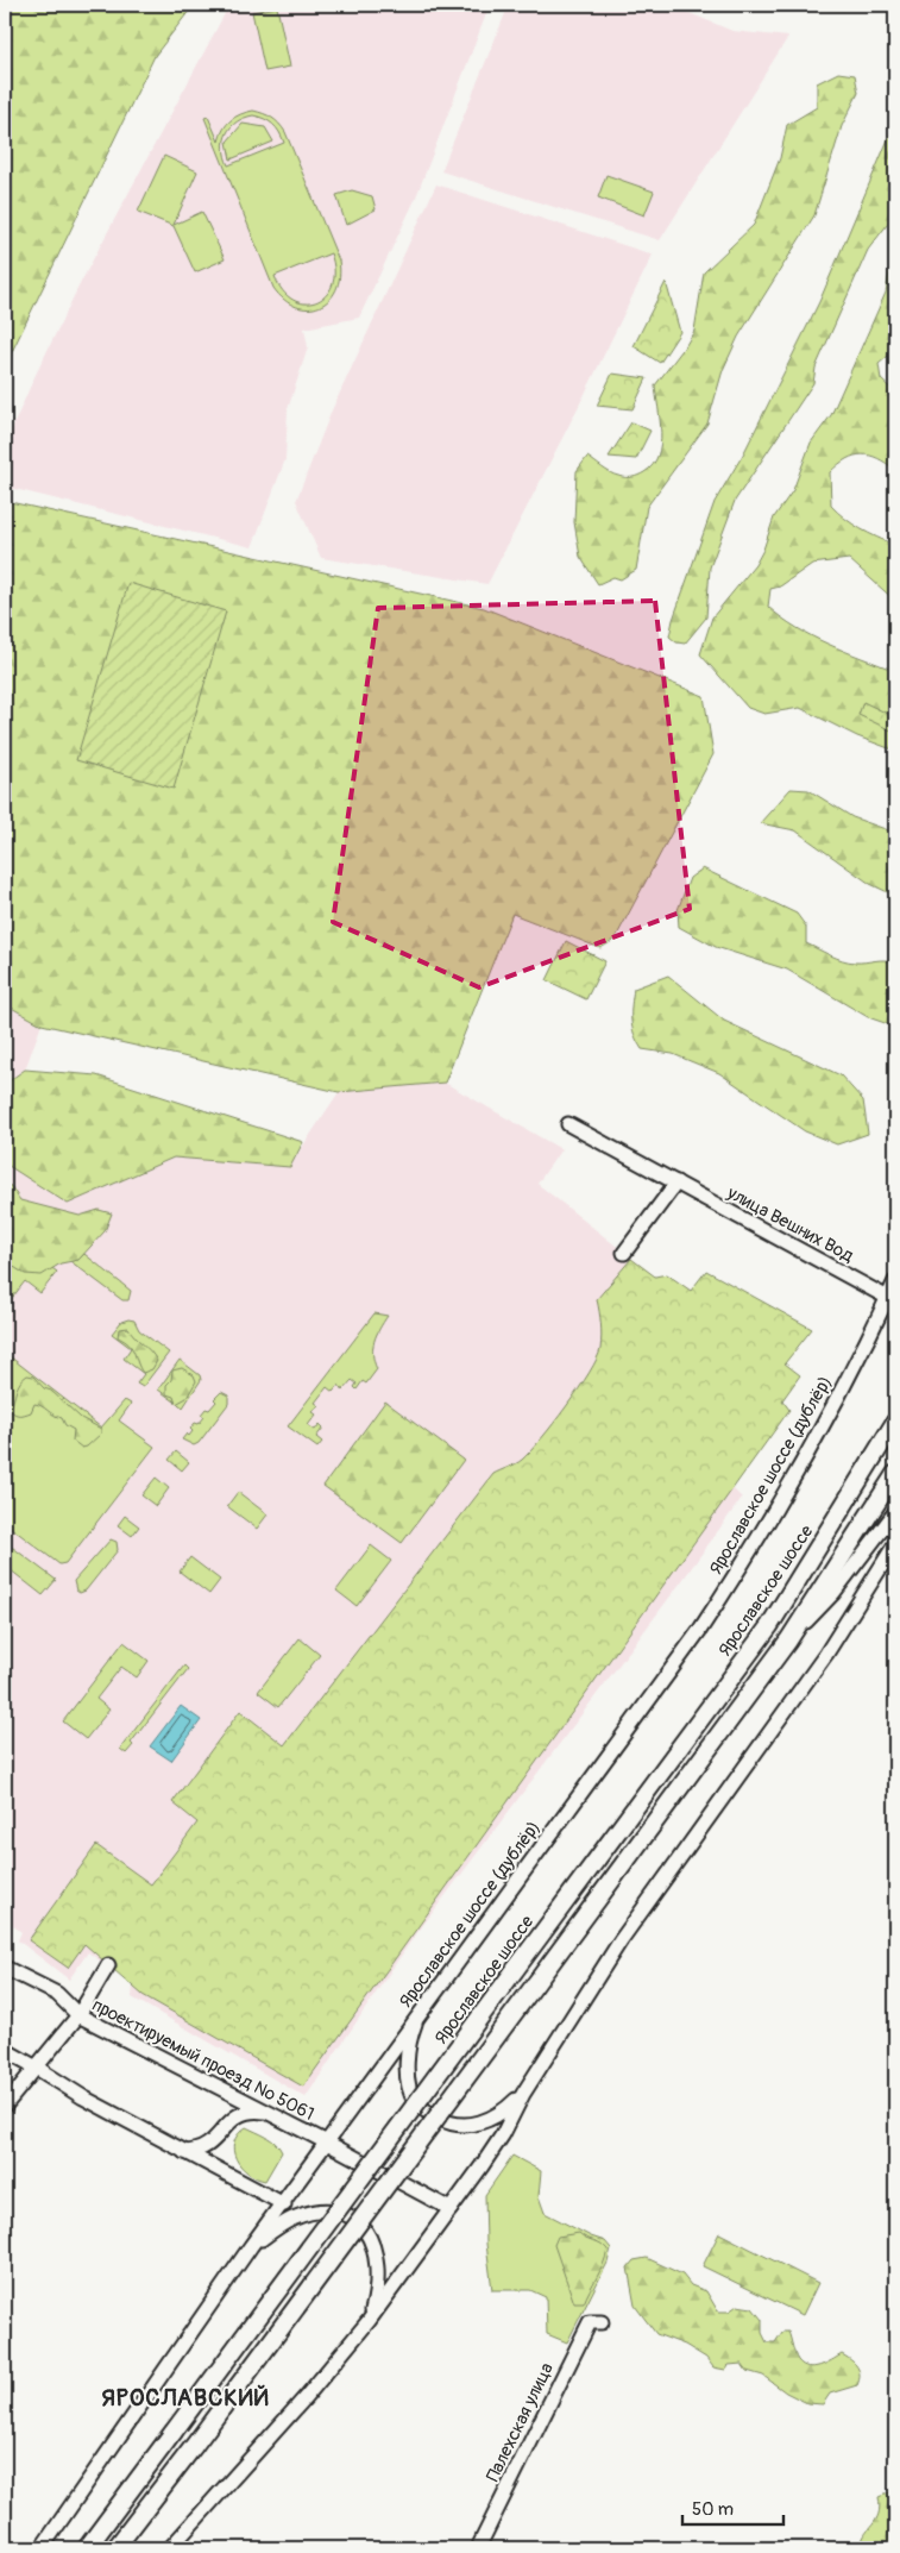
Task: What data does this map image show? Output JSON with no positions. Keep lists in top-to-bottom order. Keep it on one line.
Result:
{"streets":{"main road":["Ярославское шоссе"],"street":["улица Вешних Вод","Ярославское шоссе (дублёр)","проектируемый проезд № 5061","Палехская улица"]},"crossings":[["улица Вешних Вод","Ярославское шоссе (дублёр)"],["Ярославское шоссе (дублёр)","проектируемый проезд № 5061"]],"districts":["ЯРОСЛАВСКИЙ"],"scale_bar":"50 m"}
